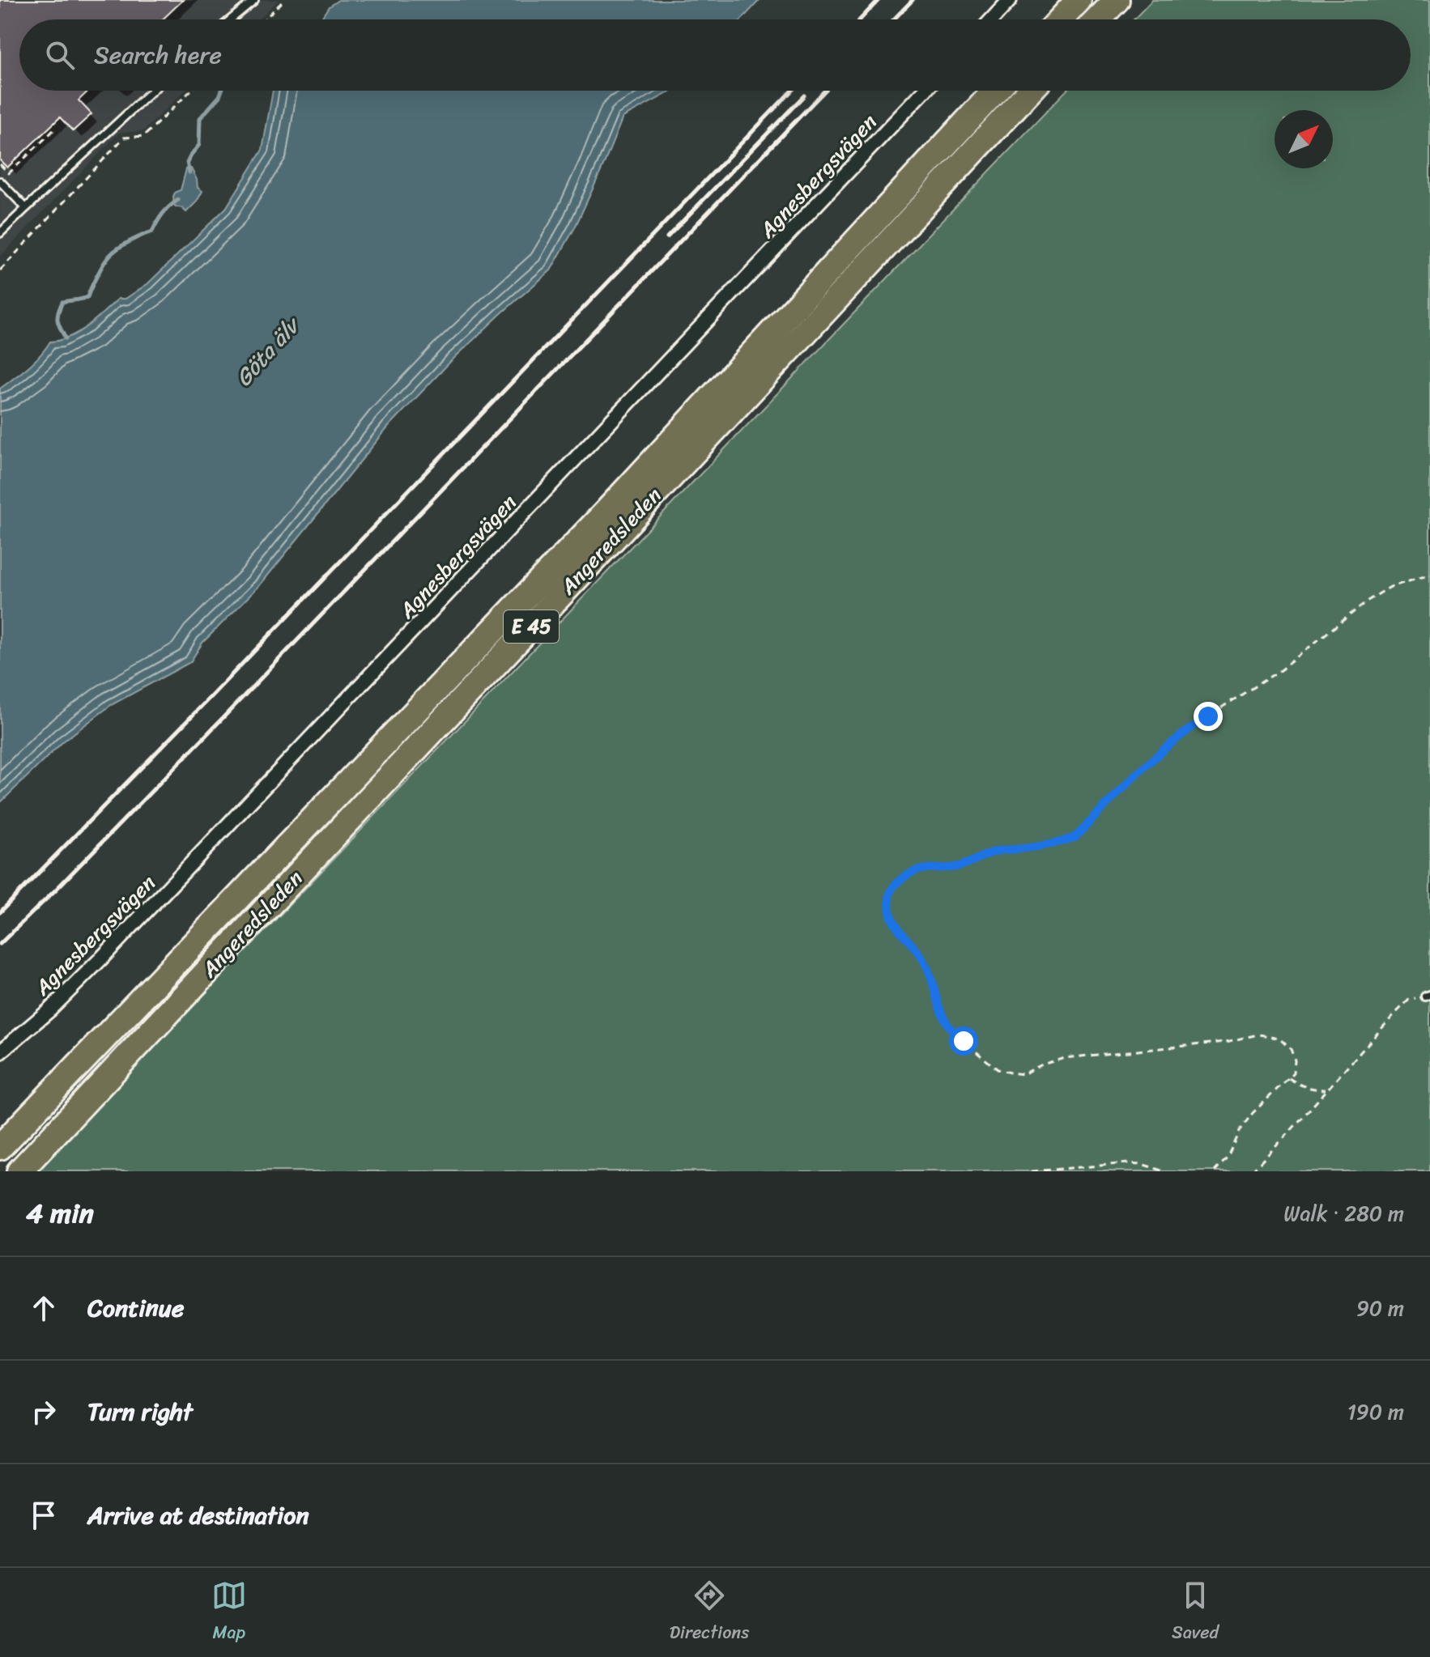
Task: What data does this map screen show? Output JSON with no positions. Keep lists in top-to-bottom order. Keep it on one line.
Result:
{"streets":{"highway":["Angeredsleden","E 45"],"street":["Agnesbergsvägen"]},"water":["Göta älv"],"north":"top right","page":{"search":"Search here","heading":["4 min","Walk · 280 m"],"list":[["Continue","90 m"],["Turn right","190 m"],"Arrive at destination"],"nav":["Map","Directions","Saved"]}}
